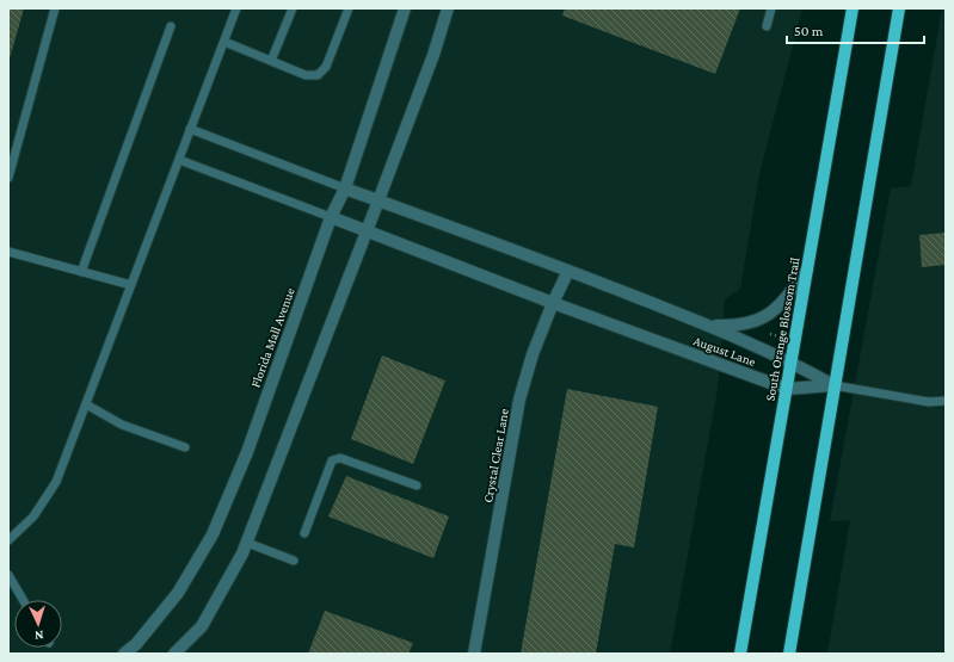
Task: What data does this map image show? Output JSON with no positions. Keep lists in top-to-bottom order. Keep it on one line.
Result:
{"streets":{"main road":["South Orange Blossom Trail"],"street":["Florida Mall Avenue","August Lane","Crystal Clear Lane"]},"crossings":[["South Orange Blossom Trail","August Lane"],["Florida Mall Avenue","August Lane"],["August Lane","Crystal Clear Lane"]],"scale_bar":"50 m","north":"bottom"}
